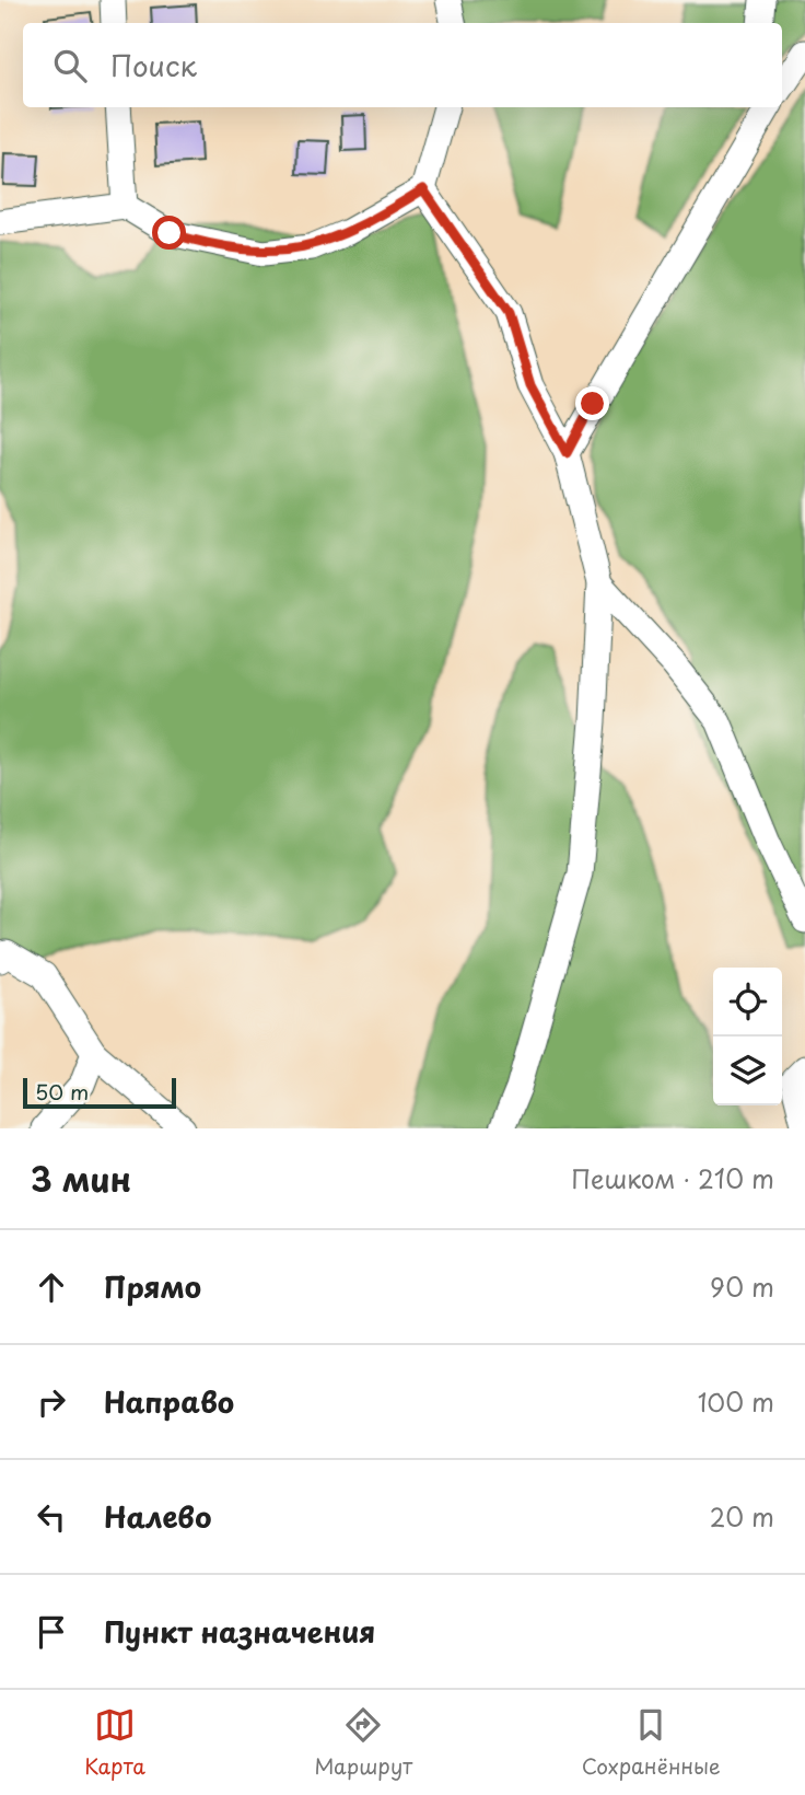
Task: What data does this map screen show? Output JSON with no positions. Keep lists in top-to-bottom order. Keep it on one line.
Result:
{"scale_bar":"50 m","page":{"search":"Поиск","scale":"50 m","heading":["3 мин","Пешком · 210 m"],"list":[["Прямо","90 m"],["Направо","100 m"],["Налево","20 m"],"Пункт назначения"],"nav":["Карта","Маршрут","Сохранённые"]}}
